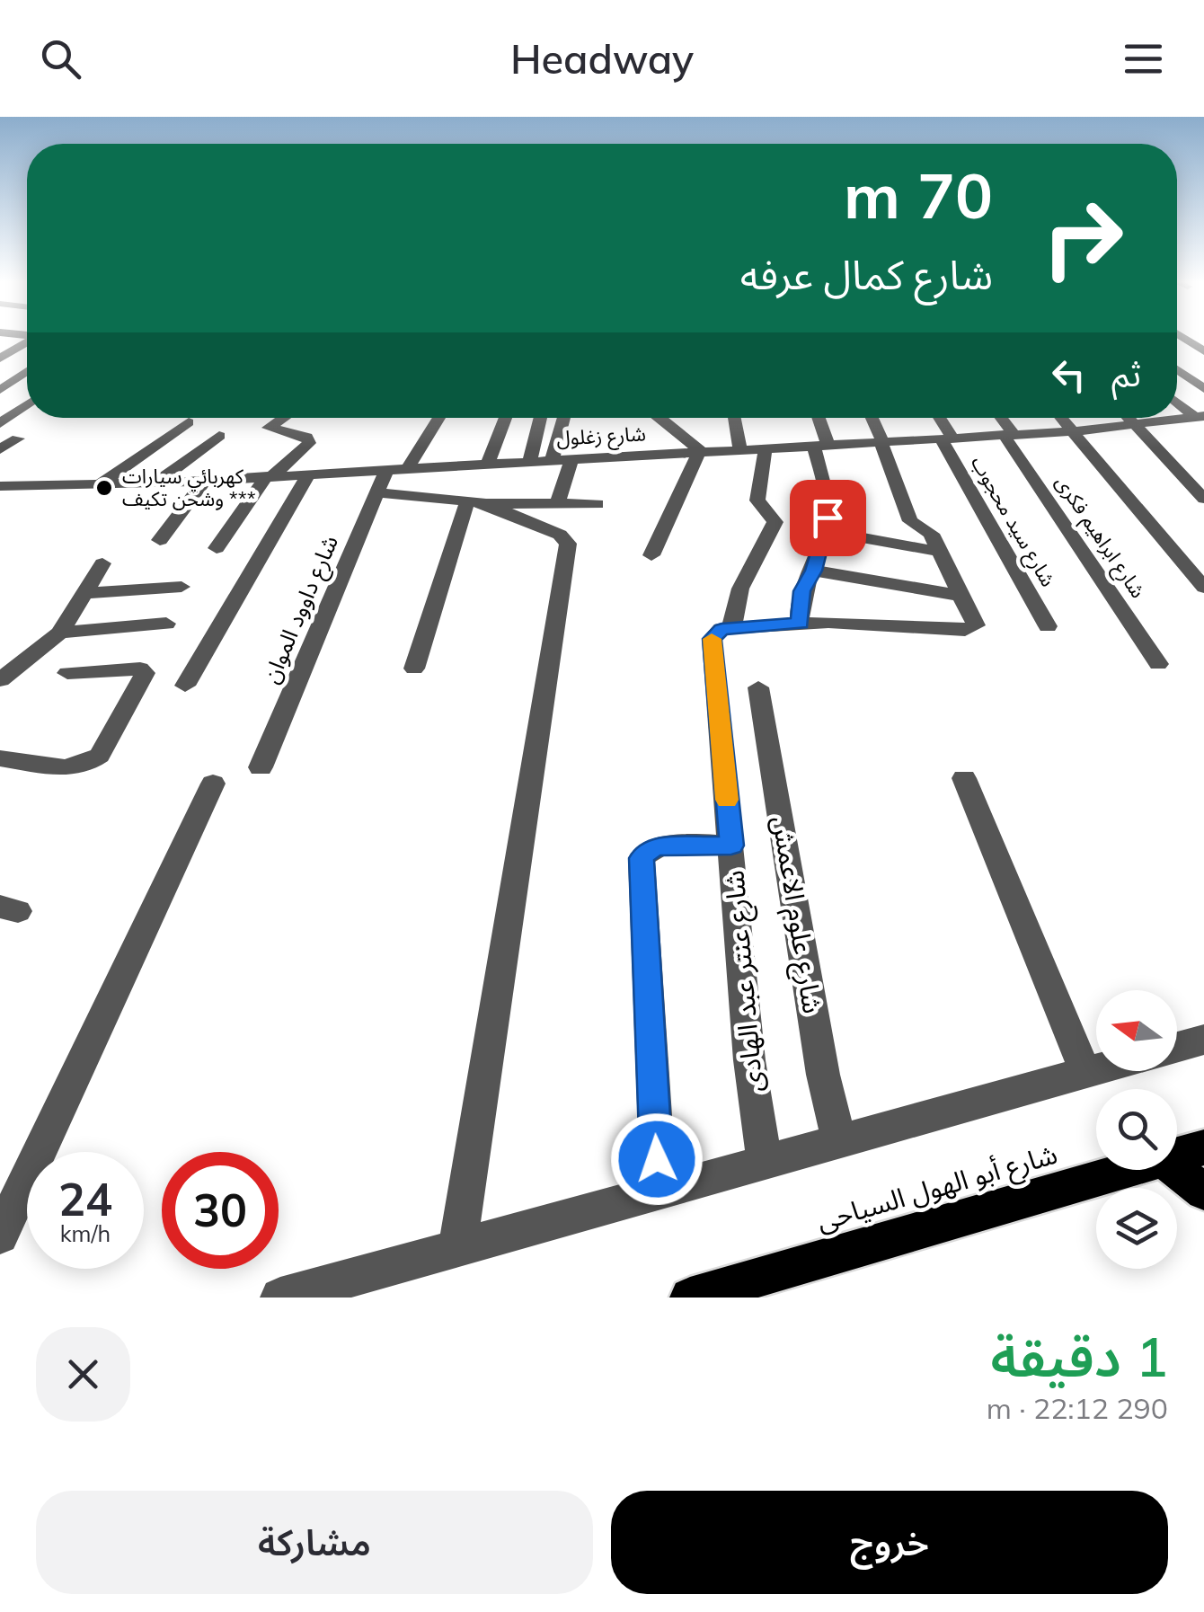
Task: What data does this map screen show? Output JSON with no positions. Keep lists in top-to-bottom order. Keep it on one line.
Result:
{"streets":{"main road":["شارع أبو الهول السياحى"],"street":["شارع زغلول","شارع سيد محجوب","شارع ابراهيم فكرى","شارع داوود الموان","شارع علوم الاعمش","شارع عنتر عبد الهادى"]},"crossings":[["شارع زغلول","شارع سيد محجوب"],["شارع زغلول","شارع ابراهيم فكرى"],["شارع زغلول","شارع داوود الموان"],["شارع زغلول","شارع عنتر عبد الهادى"]],"places":["كهربائي سيارات وشحن تكيف ***"],"north":"left","page":{"header":"Headway","turn":["70 m","شارع كمال عرفه"],"then":"ثم","speed":"24 km/h","limit":"30","heading":["1 دقيقة","290 m · 22:12"],"buttons":["خروج","مشاركة"]}}
